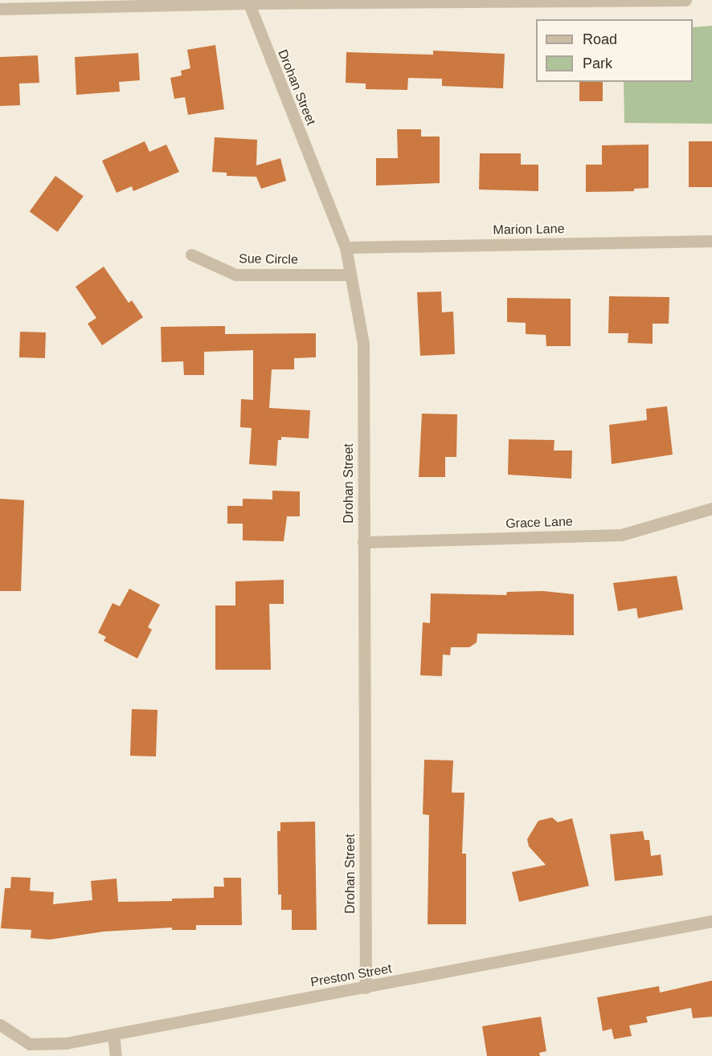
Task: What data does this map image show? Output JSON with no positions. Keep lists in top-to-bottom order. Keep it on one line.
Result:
{"streets":{"street":["Drohan Street","Marion Lane","Sue Circle","Grace Lane","Preston Street"]},"crossings":[["Drohan Street","Marion Lane"],["Drohan Street","Sue Circle"],["Drohan Street","Grace Lane"],["Drohan Street","Preston Street"]],"legend":["Road","Park"]}
